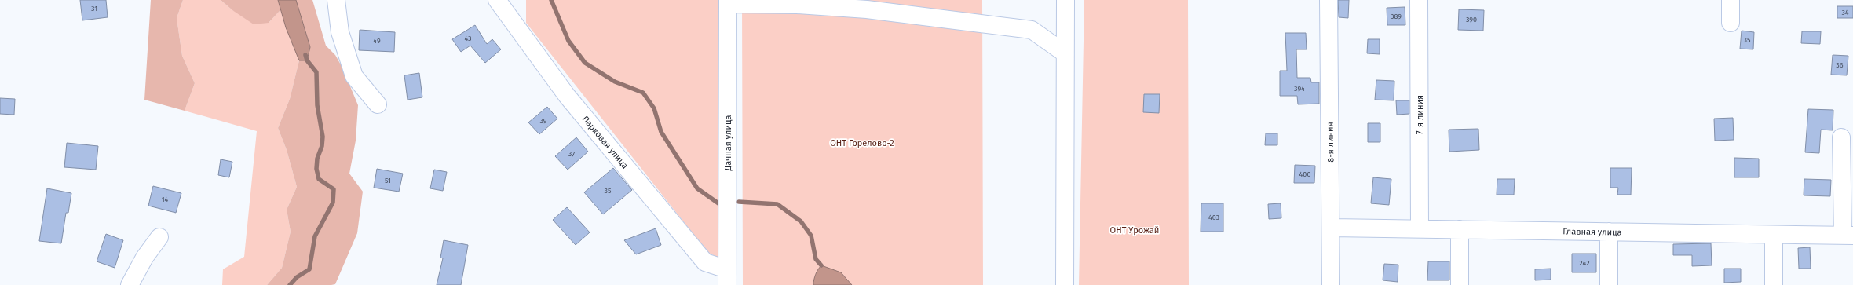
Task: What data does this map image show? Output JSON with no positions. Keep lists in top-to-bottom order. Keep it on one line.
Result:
{"streets":{"street":["7-я линия","Парковая улица","8-я линия","Дачная улица","Главная улица"]},"crossings":[["7-я линия","Главная улица"],["Парковая улица","Дачная улица"],["8-я линия","Главная улица"]],"parks":["ОНТ Горелово-2","ОНТ Урожай"],"house_numbers":["31","34","389","390","43","35","49","36","394","39","37","400","51","35","14","403","242"]}
